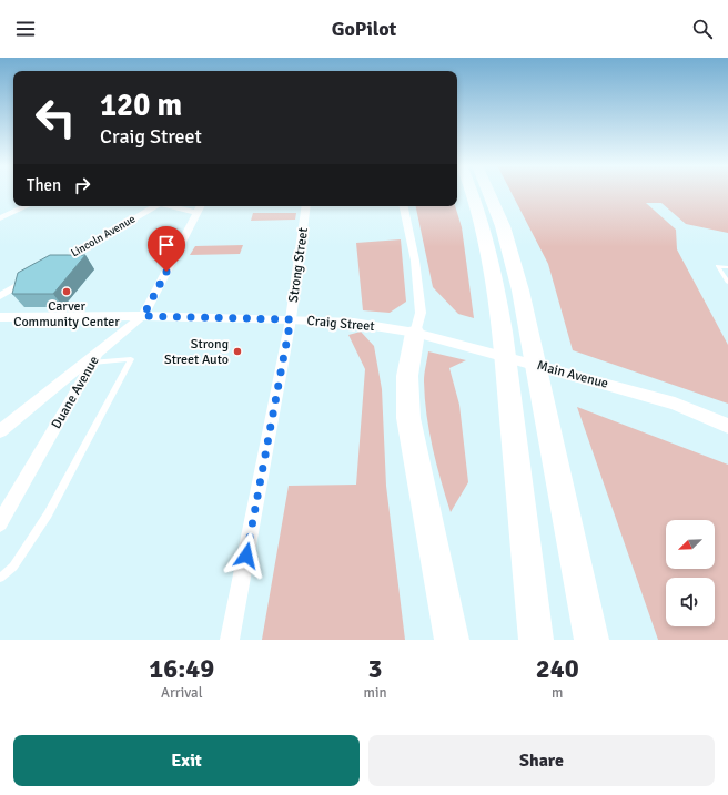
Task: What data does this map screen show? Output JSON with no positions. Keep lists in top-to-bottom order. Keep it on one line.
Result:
{"streets":{"street":["Lincoln Avenue","Strong Street","Craig Street","Main Avenue","Duane Avenue"]},"crossings":[["Strong Street","Craig Street"],["Craig Street","Main Avenue"],["Craig Street","Duane Avenue"]],"places":["Carver Community Center","Strong Street Auto"],"north":"bottom left","page":{"header":"GoPilot","turn":["120 m","Craig Street"],"then":"Then","eta":["16:49","Arrival","3","min","240","m"],"buttons":["Exit","Share"]}}
